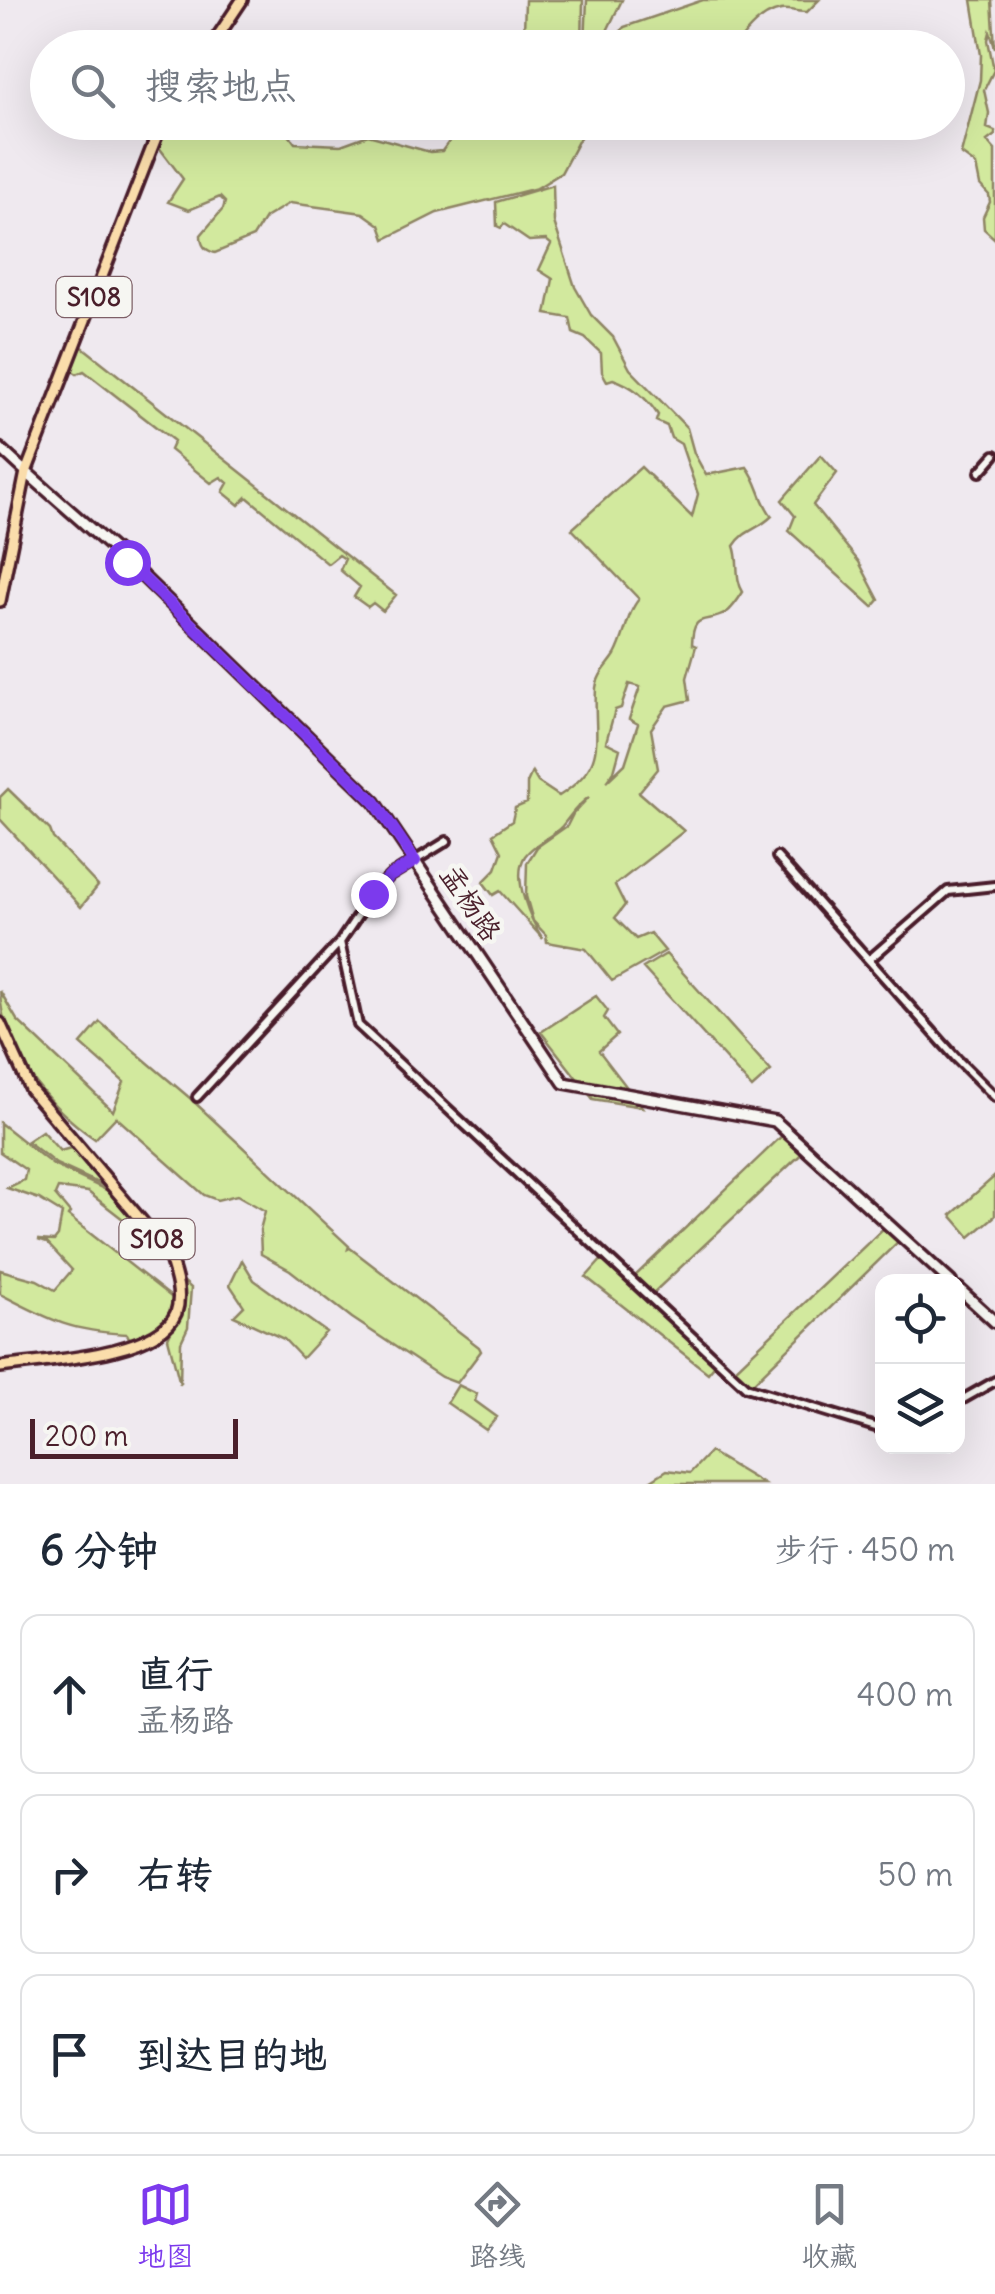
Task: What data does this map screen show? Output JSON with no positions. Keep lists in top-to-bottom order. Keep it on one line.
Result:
{"streets":{"main road":["S108","孟杨路"]},"crossings":[["S108","孟杨路"]],"scale_bar":"200 m","page":{"search":"搜索地点","scale":"200 m","heading":["6 分钟","步行 · 450 m"],"list":[["直行","孟杨路","400 m"],["右转","50 m"],"到达目的地"],"nav":["地图","路线","收藏"]}}
